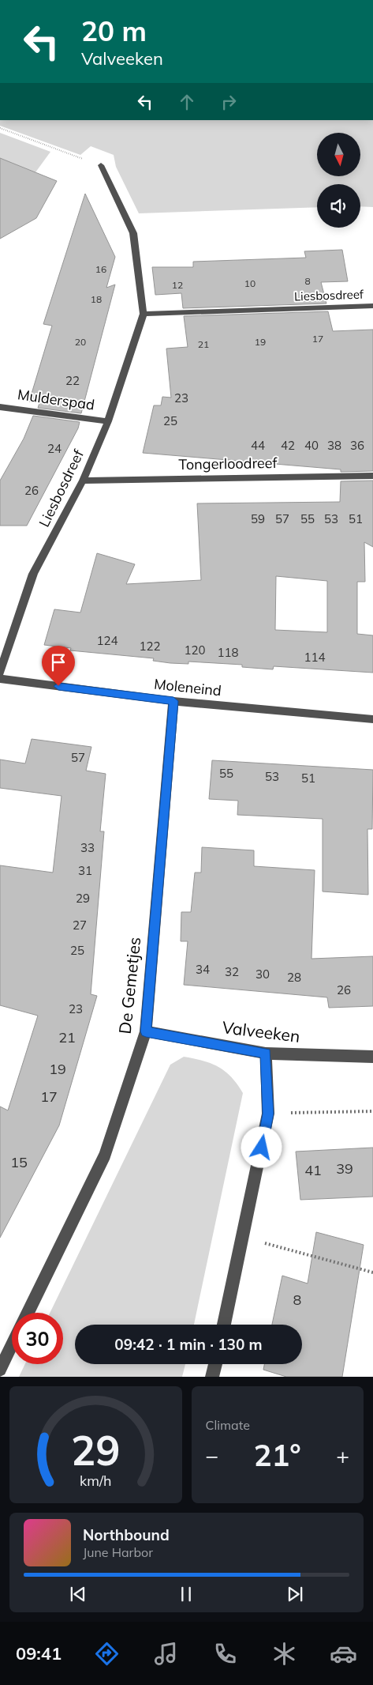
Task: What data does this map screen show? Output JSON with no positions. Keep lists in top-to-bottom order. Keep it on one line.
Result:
{"streets":{"street":["Liesbosdreef","Mulderspad","Tongerloodreef","Moleneind","De Gemetjes","Valveeken"]},"crossings":[["Liesbosdreef","Mulderspad"],["Liesbosdreef","Tongerloodreef"],["Moleneind","De Gemetjes"],["De Gemetjes","Valveeken"]],"house_numbers":["16","8","10","12","18","17","20","19","21","22","23","25","44","42","40","38","36","24","26","59","57","55","53","51","124","122","120","118","114","57","55","53","51","33","31","29","27","25","34","32","30","28","26","23","21","19","17","15","39","41","8"],"north":"bottom","page":{"turn":["20 m","Valveeken"],"limit":"30","trip":"09:42 · 1 min · 130 m","tile":"Climate","heat":["−","21°","+"],"song":["Northbound","June Harbor"],"tabs":"09:41","gauge":["29","km/h"]}}
